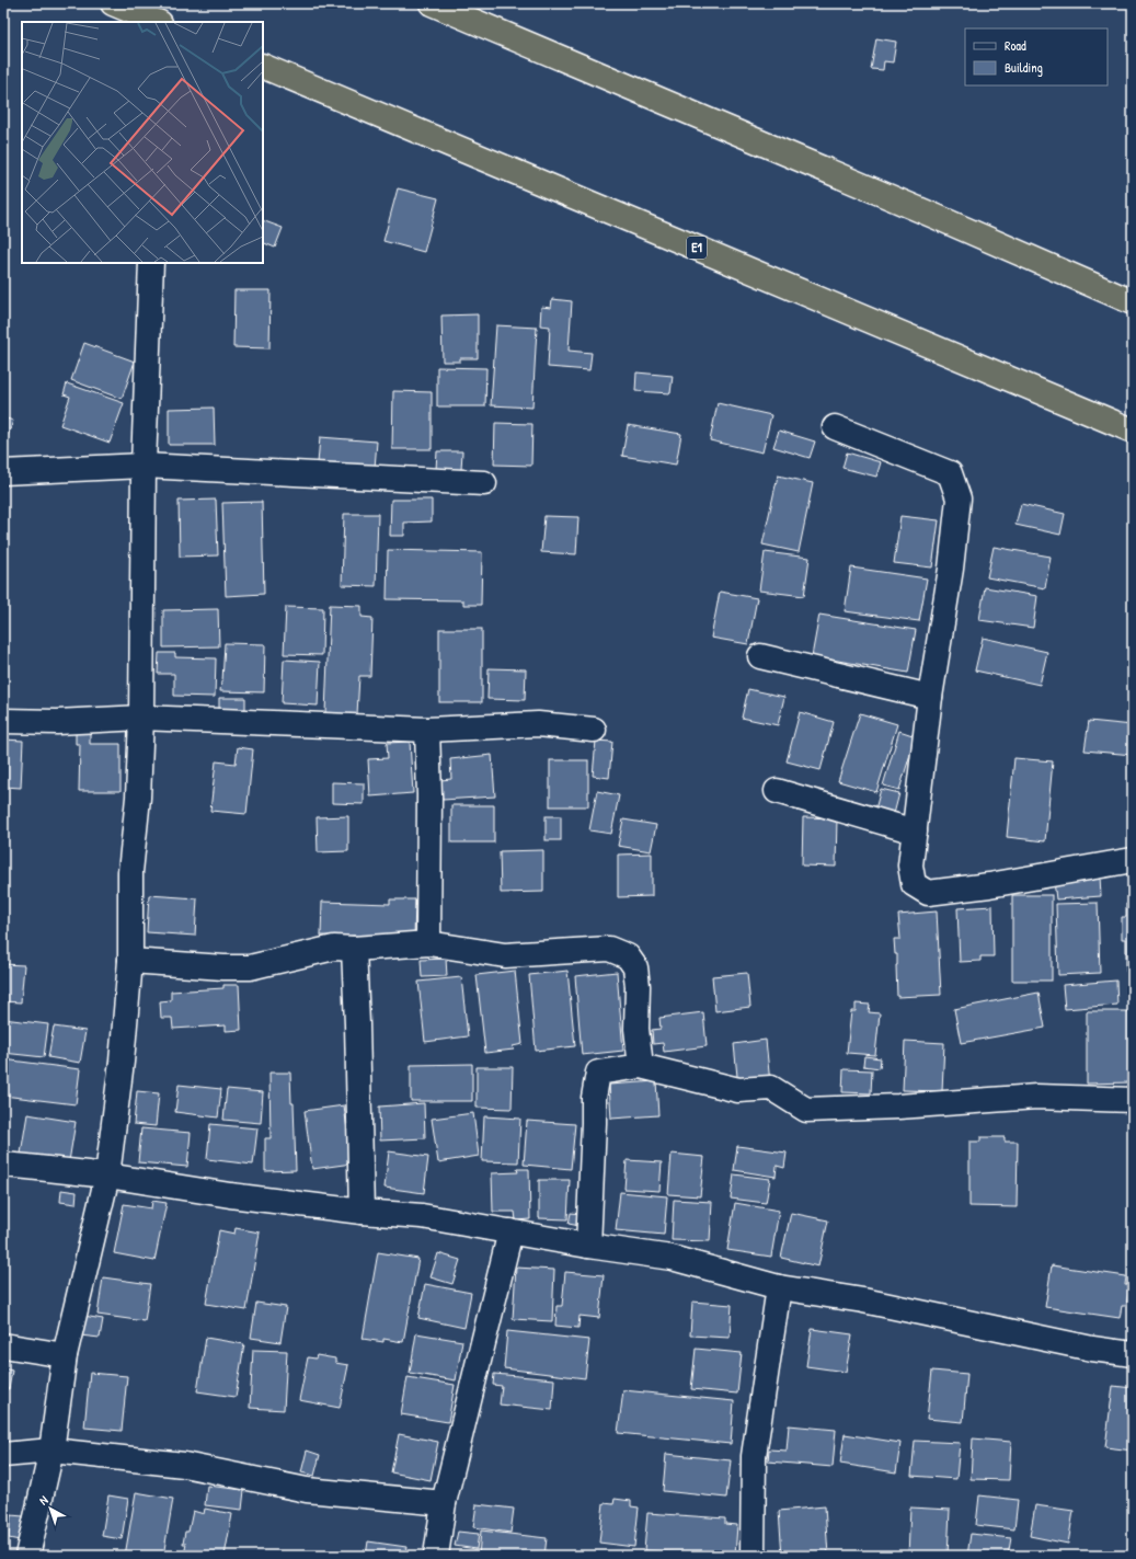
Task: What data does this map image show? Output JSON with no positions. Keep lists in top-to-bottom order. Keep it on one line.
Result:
{"streets":{"highway":["E1"]},"legend":["Road","Building"],"north":"top left"}
